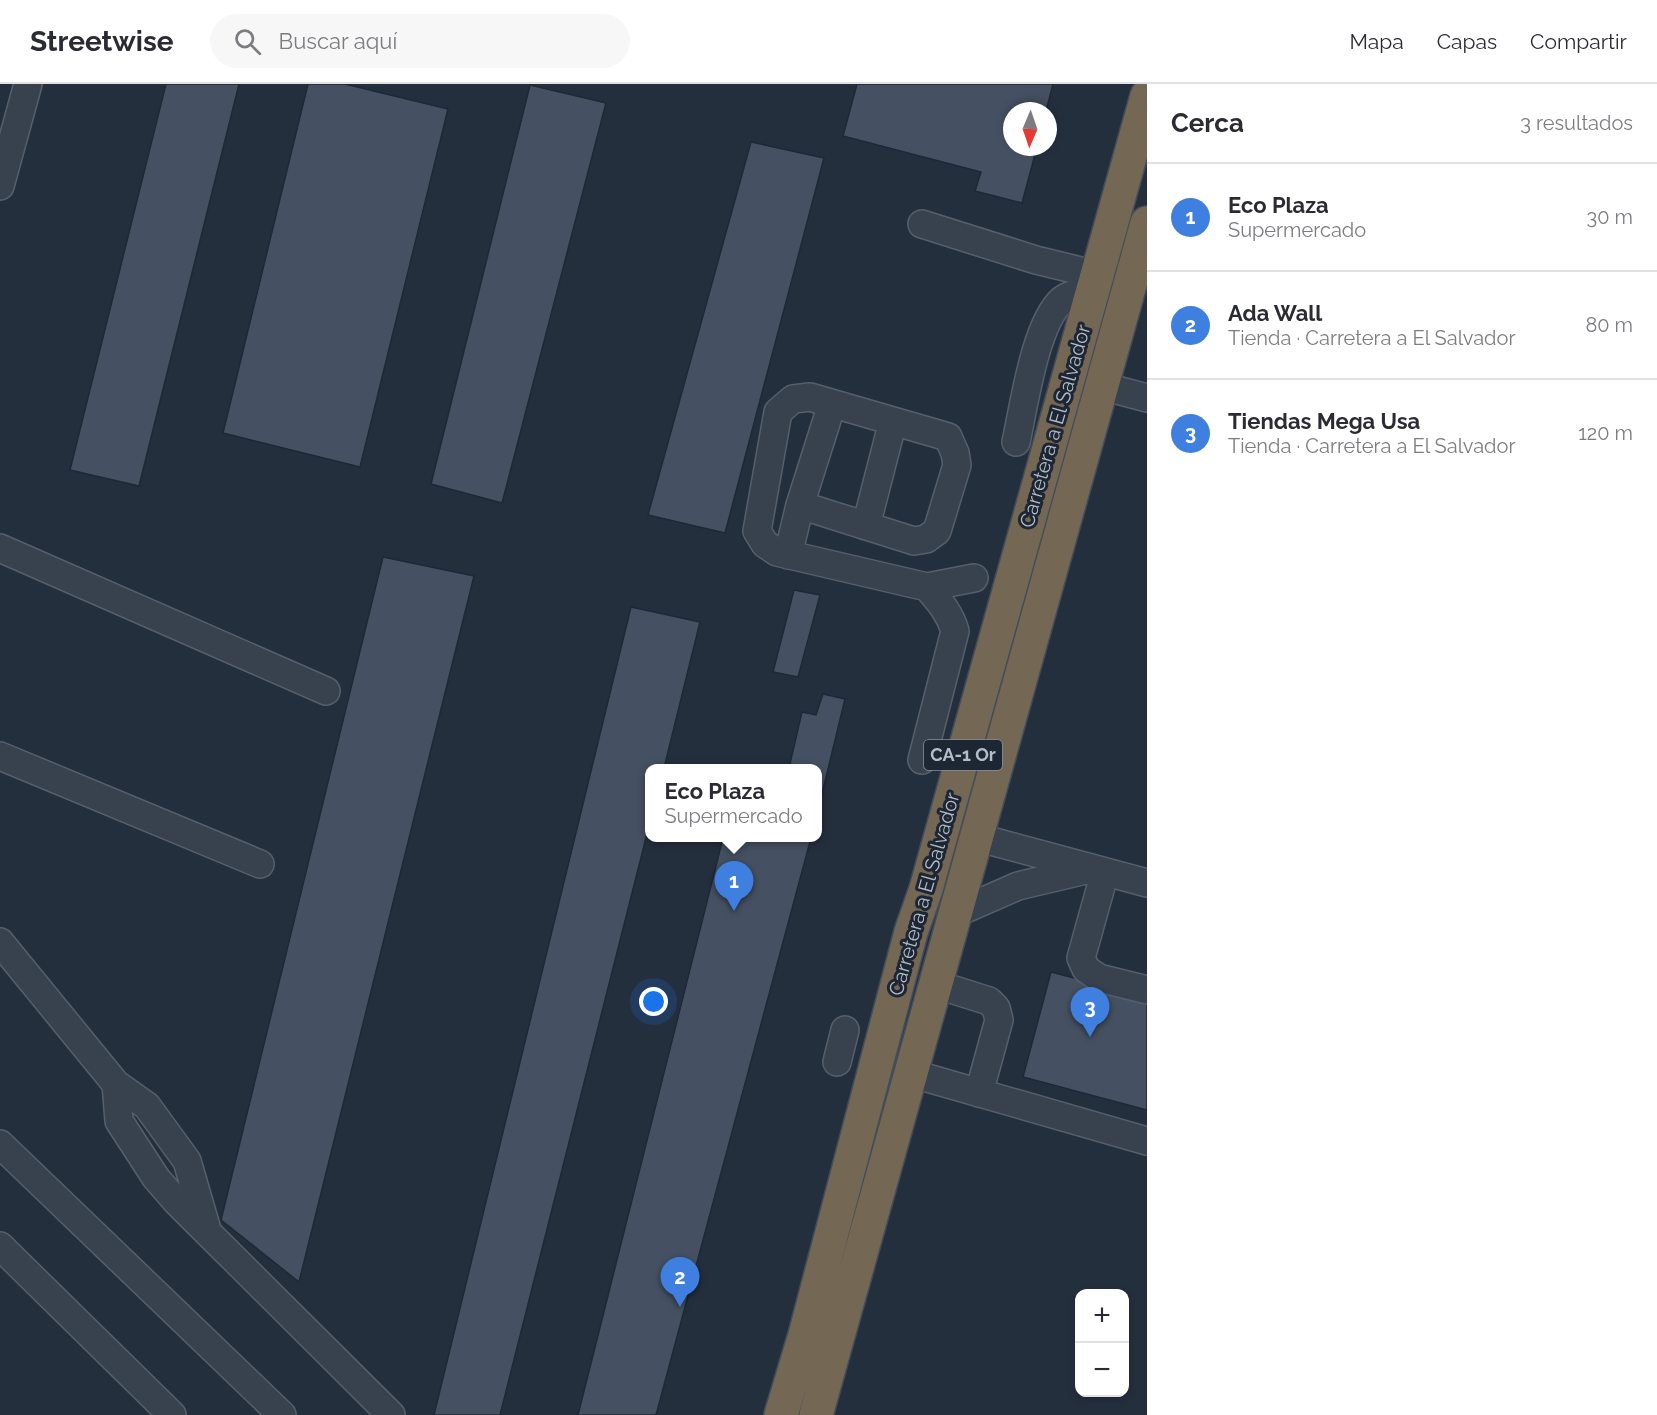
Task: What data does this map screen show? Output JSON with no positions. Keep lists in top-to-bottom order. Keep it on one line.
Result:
{"streets":{"highway":["Carretera a El Salvador","CA-1 Or"]},"north":"bottom","page":{"header":"Streetwise","search":"Buscar aquí","nav":["Mapa","Capas","Compartir"],"heading":["Cerca","3 resultados"],"list":[{"mark":"1","name":"Eco Plaza","note":"Supermercado","value":"30 m"},{"mark":"2","name":"Ada Wall","note":"Tienda · Carretera a El Salvador","value":"80 m"},{"mark":"3","name":"Tiendas Mega Usa","note":"Tienda · Carretera a El Salvador","value":"120 m"}],"popup":["Eco Plaza","Supermercado"],"pins":["1","3","2"],"map_buttons":["+","−"]}}
